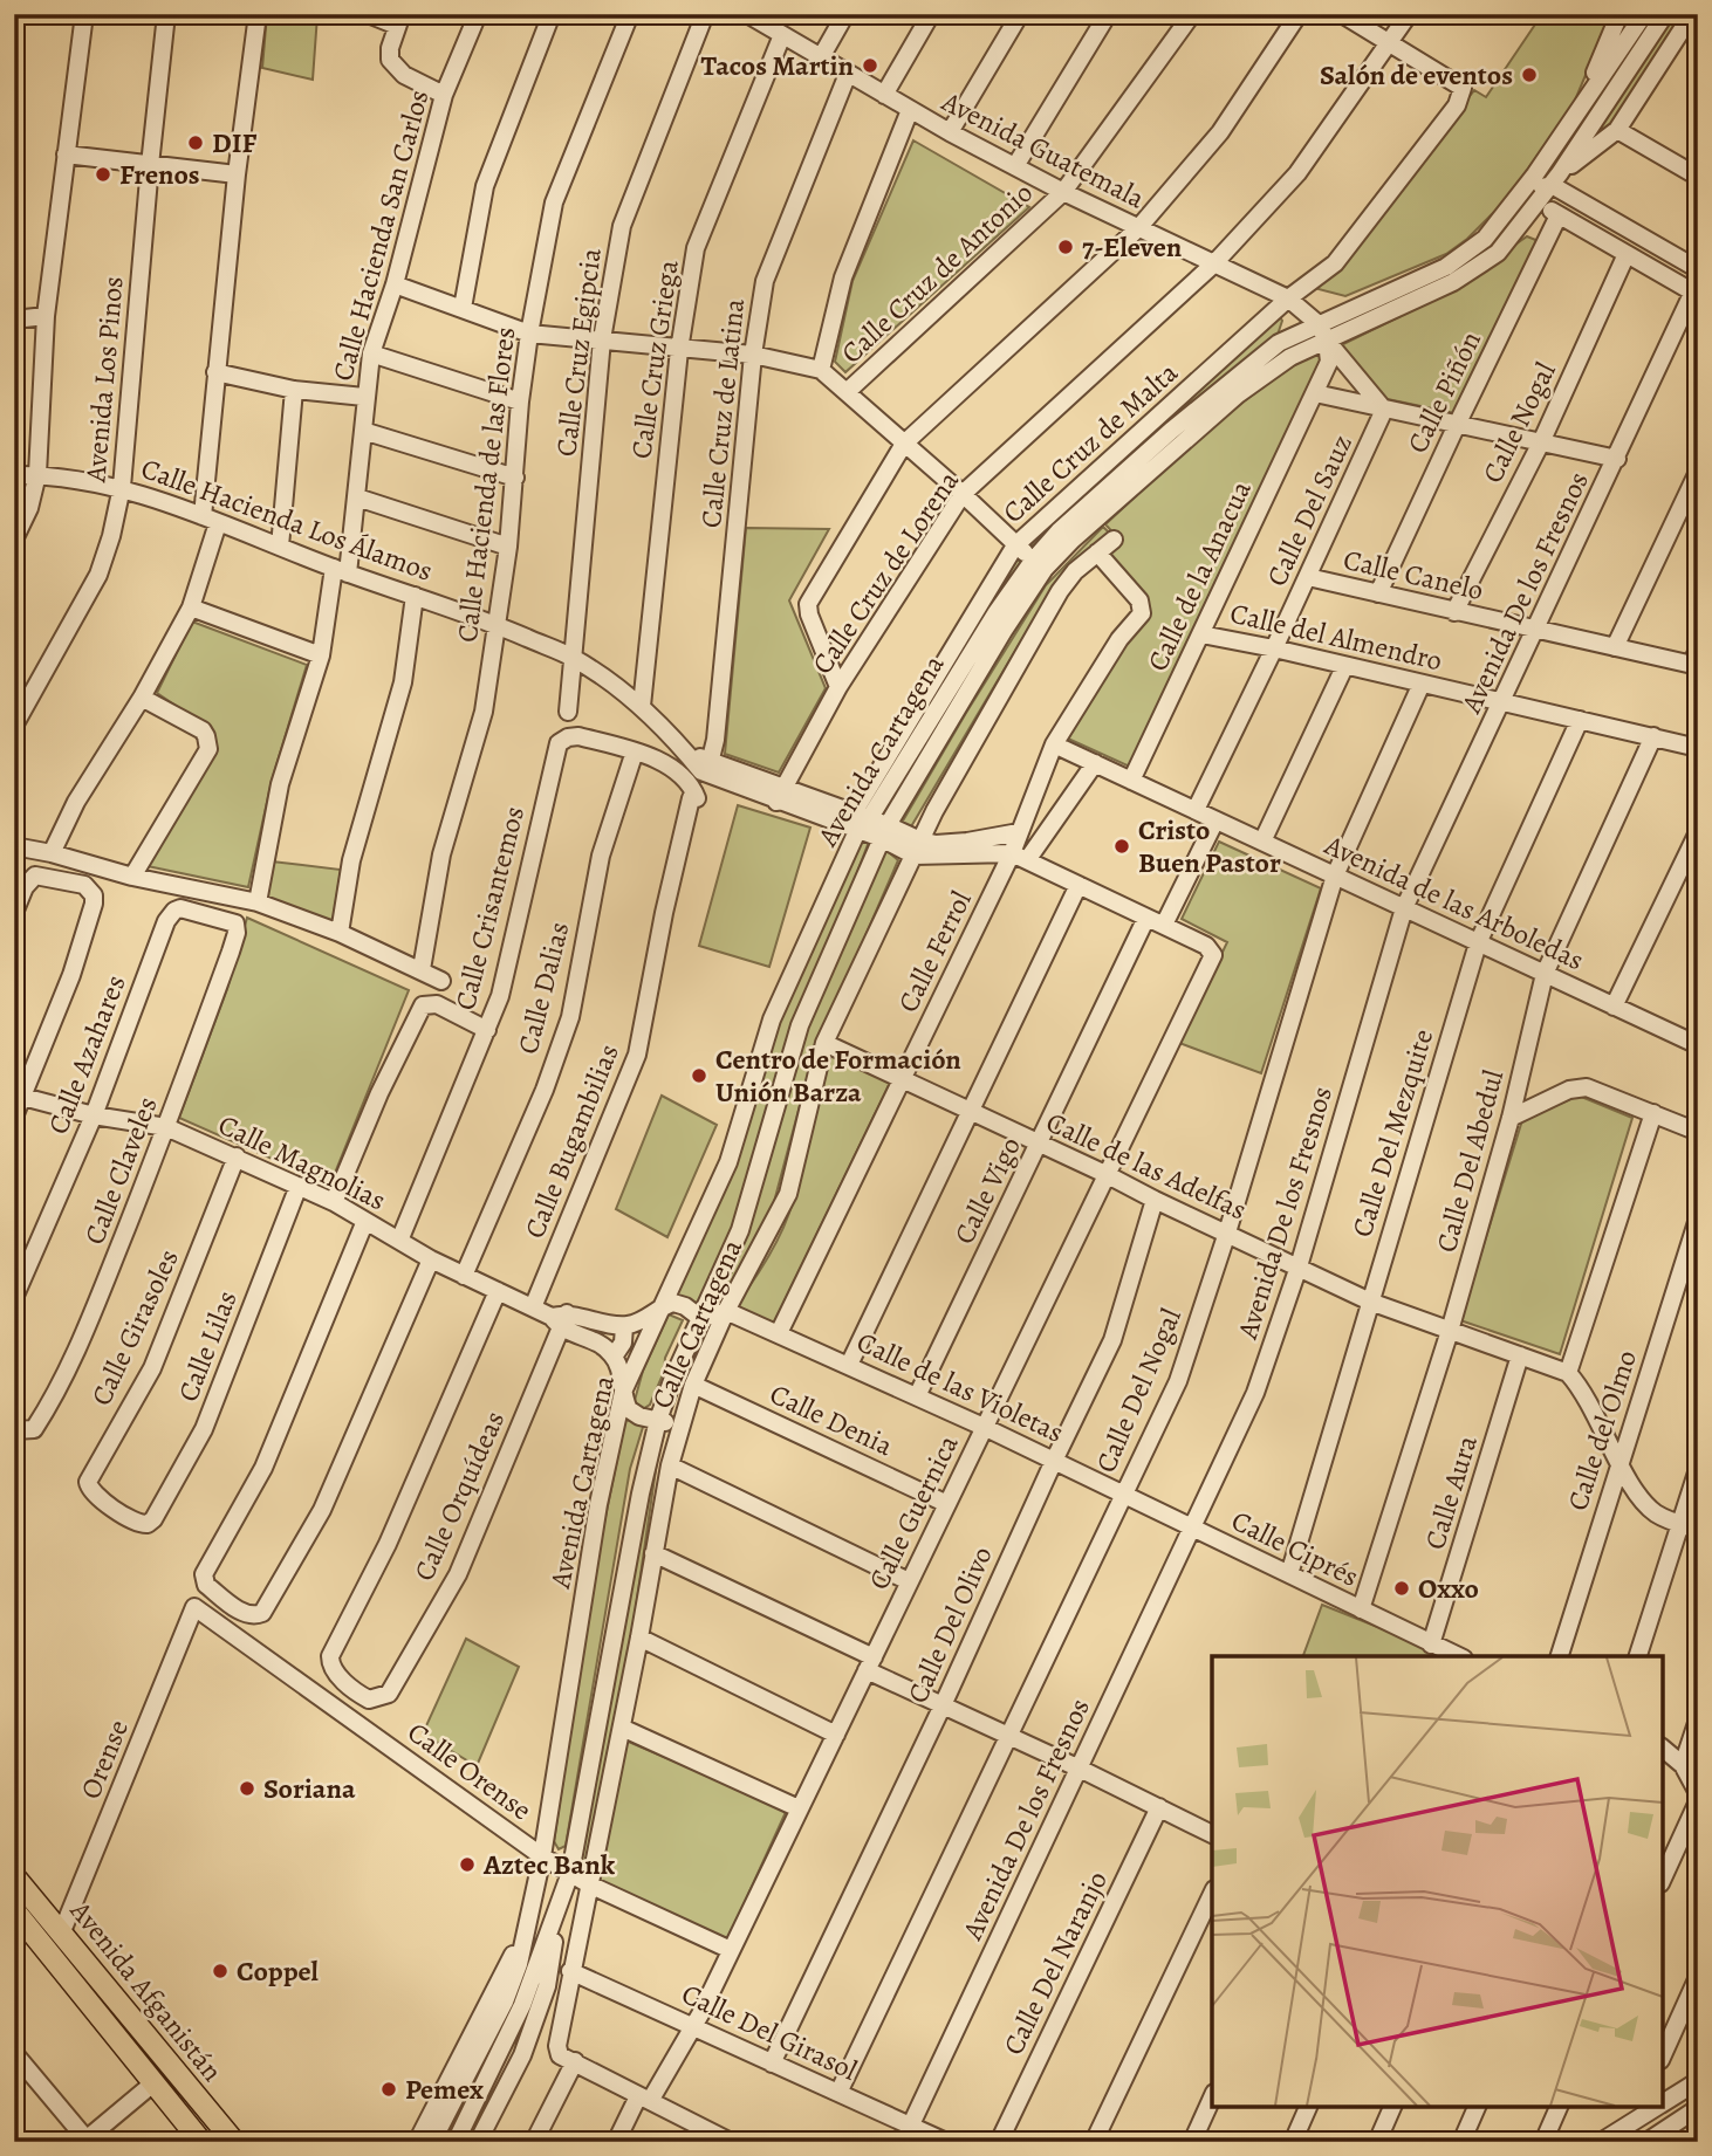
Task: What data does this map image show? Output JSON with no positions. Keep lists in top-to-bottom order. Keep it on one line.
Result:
{"streets":{"main road":["Avenida Afganistán"],"street":["Avenida Guatemala","Calle Hacienda San Carlos","Calle Cruz de Antonio","Calle Cruz Egipcia","Calle Cruz Griega","Avenida Los Pinos","Calle Piñón","Calle Cruz de Latina","Calle Nogal","Calle Cruz de Malta","Calle Hacienda de las Flores","Calle Del Sauz","Calle Hacienda Los Álamos","Calle Cruz de Lorena","Calle Canelo","Calle de la Anacua","Avenida De los Fresnos","Calle del Almendro","Avenida Cartagena","Avenida de las Arboledas","Calle Crisantemos","Calle Ferrol","Calle Dalias","Calle Azahares","Calle Del Mezquite","Calle Bugambilias","Calle Del Abedul","Calle Magnolias","Calle de las Adelfas","Calle Claveles","Calle Vigo","Calle Cartagena","Calle Girasoles","Calle Lilas","Calle de las Violetas","Calle Del Nogal","Calle Denia","Calle del Olmo","Calle Aura","Calle Orquídeas","Calle Guernica","Calle Ciprés","Calle Del Olivo","Orense","Calle Orense","Calle Del Naranjo","Calle Del Girasol"]},"crossings":[["Avenida Guatemala","Calle Cruz de Antonio"],["Avenida Guatemala","Calle Cruz Griega"],["Avenida Guatemala","Calle Cruz de Latina"],["Avenida Guatemala","Calle Cruz de Malta"],["Avenida Guatemala","Calle Cruz de Lorena"],["Avenida Guatemala","Avenida Cartagena"],["Calle Hacienda San Carlos","Calle Hacienda Los Álamos"],["Calle Cruz Egipcia","Calle Hacienda Los Álamos"],["Calle Cruz Griega","Calle Hacienda Los Álamos"],["Avenida Los Pinos","Calle Hacienda Los Álamos"],["Calle Piñón","Calle Canelo"],["Calle Cruz de Latina","Calle Hacienda Los Álamos"],["Calle Nogal","Calle Canelo"],["Calle Cruz de Malta","Calle Cruz de Lorena"],["Calle Cruz de Malta","Avenida Cartagena"],["Calle Hacienda de las Flores","Calle Hacienda Los Álamos"],["Calle Del Sauz","Calle Canelo"],["Calle Del Sauz","Calle del Almendro"],["Calle Del Sauz","Avenida de las Arboledas"],["Calle Canelo","Avenida De los Fresnos"],["Calle de la Anacua","Calle del Almendro"],["Calle de la Anacua","Avenida Cartagena"],["Calle de la Anacua","Avenida de las Arboledas"],["Avenida De los Fresnos","Calle del Almendro"],["Avenida De los Fresnos","Avenida de las Arboledas"],["Avenida De los Fresnos","Calle de las Adelfas"],["Avenida De los Fresnos","Calle de las Violetas"],["Avenida De los Fresnos","Calle Ciprés"],["Avenida De los Fresnos","Calle Del Girasol"],["Calle del Almendro","Calle Del Mezquite"],["Calle del Almendro","Calle Del Abedul"],["Calle del Almendro","Calle Del Nogal"],["Avenida Cartagena","Calle Orense"],["Avenida de las Arboledas","Calle Ferrol"],["Avenida de las Arboledas","Calle Del Mezquite"],["Avenida de las Arboledas","Calle Del Abedul"],["Avenida de las Arboledas","Calle Del Nogal"],["Calle Crisantemos","Calle Dalias"],["Calle Crisantemos","Calle Bugambilias"],["Calle Crisantemos","Calle Magnolias"],["Calle Ferrol","Calle de las Adelfas"],["Calle Ferrol","Calle de las Violetas"],["Calle Dalias","Calle Bugambilias"],["Calle Dalias","Calle Magnolias"],["Calle Azahares","Calle Magnolias"],["Calle Azahares","Calle Claveles"],["Calle Del Mezquite","Calle de las Adelfas"],["Calle Del Mezquite","Calle Ciprés"],["Calle Bugambilias","Calle Magnolias"],["Calle Del Abedul","Calle de las Adelfas"],["Calle Del Abedul","Calle Ciprés"],["Calle Magnolias","Calle Claveles"],["Calle Magnolias","Calle Girasoles"],["Calle Magnolias","Calle Lilas"],["Calle Magnolias","Calle Orquídeas"],["Calle de las Adelfas","Calle Vigo"],["Calle de las Adelfas","Calle Cartagena"],["Calle de las Adelfas","Calle Del Nogal"],["Calle de las Adelfas","Calle Aura"],["Calle de las Adelfas","Calle Guernica"],["Calle de las Adelfas","Calle Del Olivo"],["Calle Vigo","Calle de las Violetas"],["Calle Cartagena","Calle de las Violetas"],["Calle Cartagena","Calle Denia"],["Calle Cartagena","Calle Orense"],["Calle Cartagena","Calle Del Girasol"],["Calle Girasoles","Calle Lilas"],["Calle de las Violetas","Calle Del Nogal"],["Calle de las Violetas","Calle Guernica"],["Calle de las Violetas","Calle Ciprés"],["Calle de las Violetas","Calle Del Olivo"],["Calle Del Nogal","Calle Del Girasol"],["Calle Denia","Calle Guernica"],["Calle Aura","Calle Ciprés"],["Calle Guernica","Calle Orense"],["Calle Guernica","Calle Del Girasol"],["Calle Del Olivo","Calle Del Girasol"],["Orense","Calle Orense"],["Orense","Avenida Afganistán"]],"places":["Tacos Martin","Salón de eventos","DIF","Frenos","7-Eleven","Cristo Buen Pastor","Centro de Formación Unión Barza","Oxxo","Soriana","Aztec Bank","Coppel","Pemex"]}
